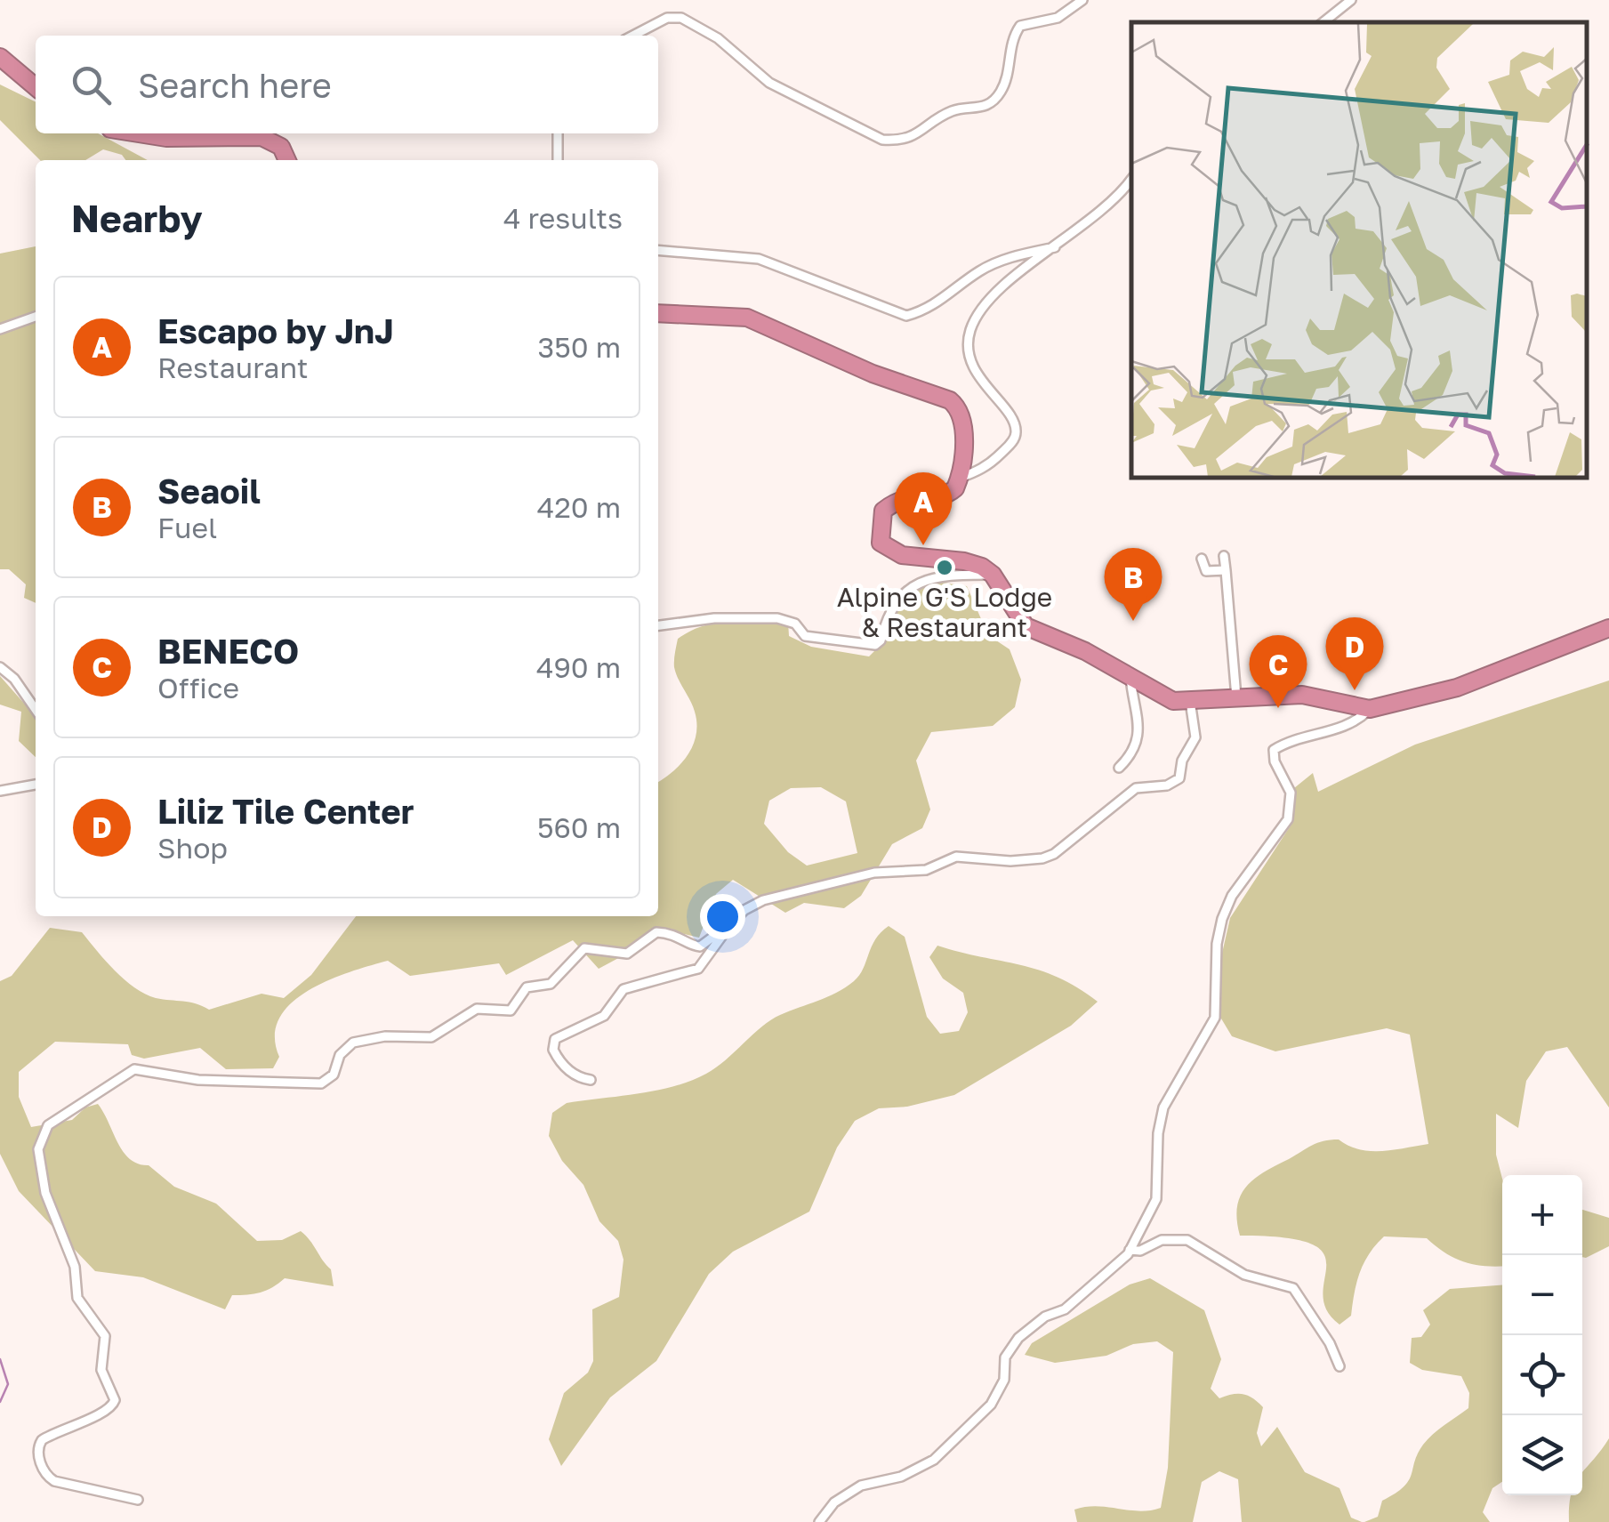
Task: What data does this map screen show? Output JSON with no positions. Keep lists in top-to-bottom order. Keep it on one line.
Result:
{"places":["Alpine G'S Lodge & Restaurant"],"page":{"search":"Search here","heading":["Nearby","4 results"],"list":[{"mark":"A","name":"Escapo by JnJ","note":"Restaurant","value":"350 m"},{"mark":"B","name":"Seaoil","note":"Fuel","value":"420 m"},{"mark":"C","name":"BENECO","note":"Office","value":"490 m"},{"mark":"D","name":"Liliz Tile Center","note":"Shop","value":"560 m"}],"pins":["A","B","D","C"],"map_buttons":["+","−"]}}
